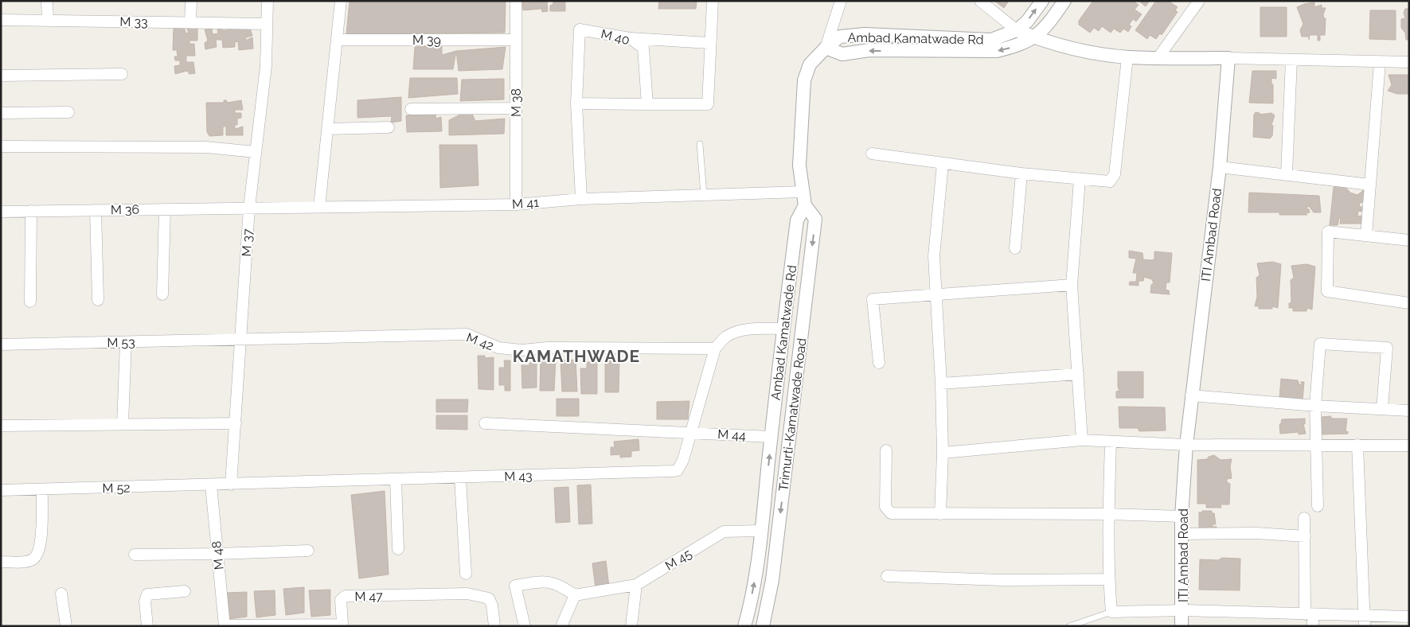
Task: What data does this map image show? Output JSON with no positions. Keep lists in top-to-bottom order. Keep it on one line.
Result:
{"streets":{"street":["M 33","M 40","Ambad Kamatwade Rd","M 39","M 38","M 41","M 36","ITI Ambad Road","M 37","M 42","M 53","Trimurti-Kamatwade Road","M 44","M 43","M 52","M 48","M 45","M 47"]},"crossings":[["M 33","M 37"],["M 40","M 41"],["Ambad Kamatwade Rd","M 41"],["Ambad Kamatwade Rd","Trimurti-Kamatwade Road"],["Ambad Kamatwade Rd","M 44"],["Ambad Kamatwade Rd","M 45"],["M 39","M 38"],["M 38","M 41"],["M 41","M 36"],["M 41","M 37"],["M 36","M 37"],["M 37","M 42"],["M 37","M 53"],["M 37","M 43"],["M 37","M 52"],["M 42","M 53"],["M 42","M 43"],["M 44","M 43"],["M 43","M 52"],["M 52","M 48"],["M 48","M 47"]],"one_way":["Trimurti-Kamatwade Road"],"districts":["KAMATHWADE"]}
